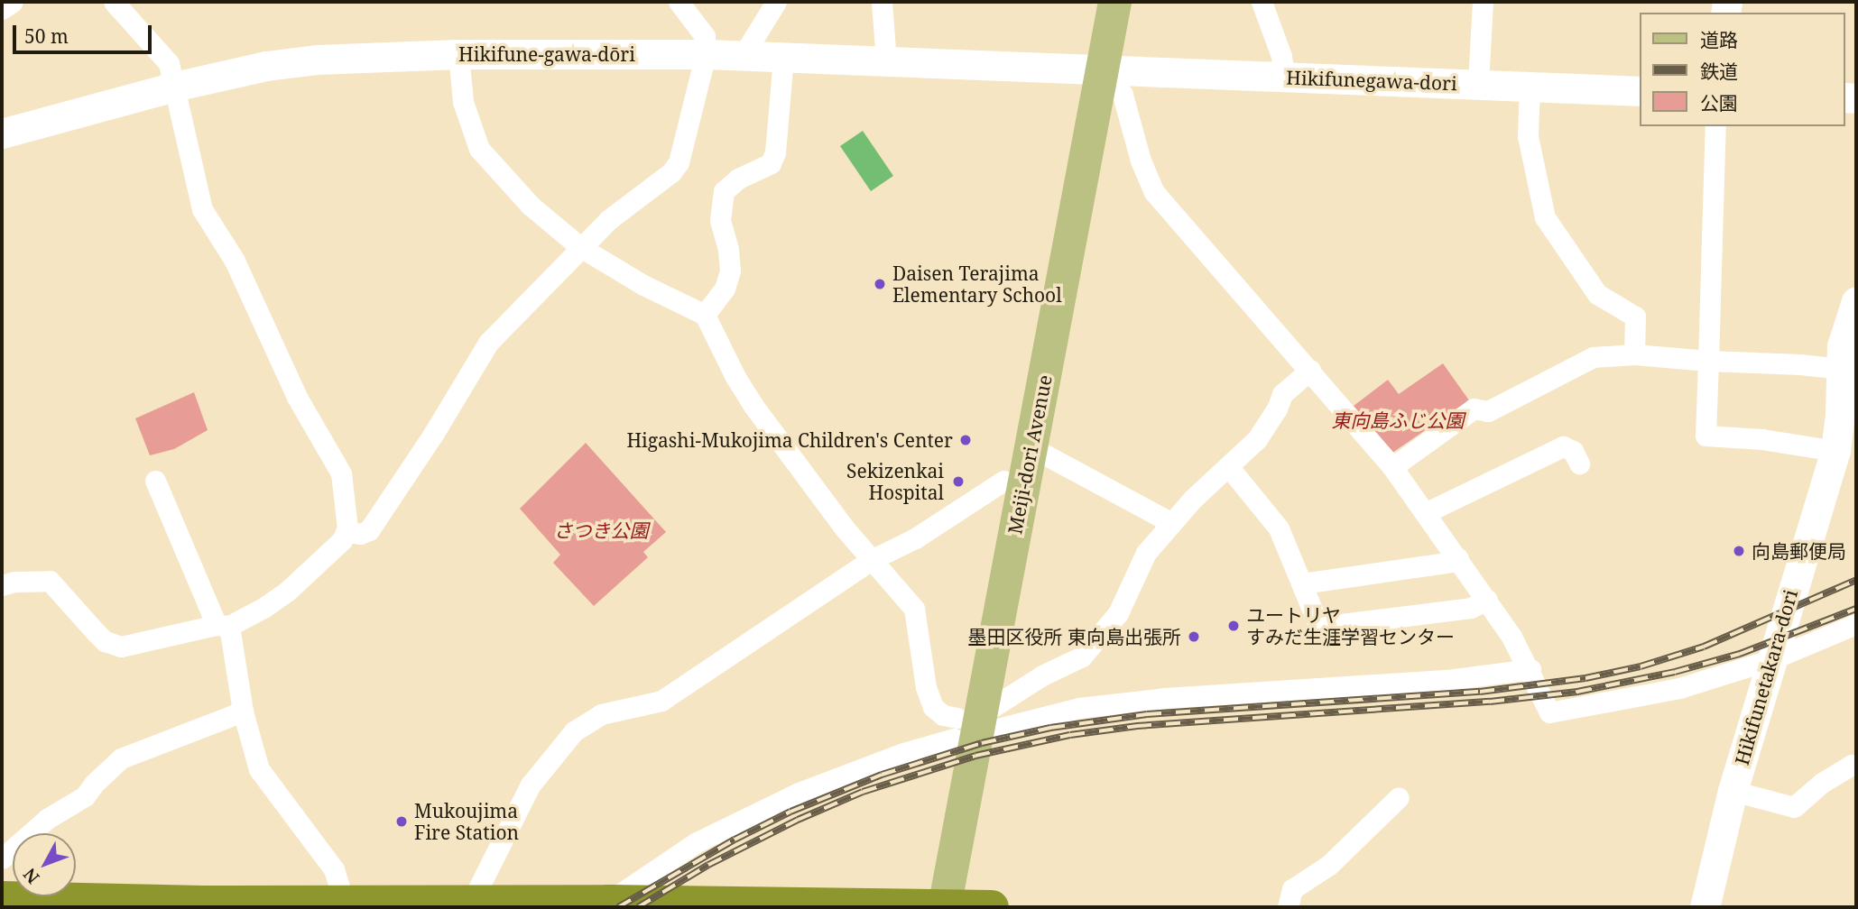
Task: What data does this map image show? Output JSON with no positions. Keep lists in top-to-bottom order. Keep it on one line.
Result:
{"streets":{"main road":["Meiji-dori Avenue"],"street":["Hikifune-gawa-dōri","Hikifunegawa-dori","Hikifunetakara-dori"]},"crossings":[["Hikifune-gawa-dōri","Hikifunegawa-dori"],["Hikifune-gawa-dōri","Meiji-dori Avenue"],["Hikifunegawa-dori","Meiji-dori Avenue"]],"parks":["東向島ふじ公園","さつき公園"],"places":["Daisen Terajima Elementary School","Higashi-Mukojima Children's Center","Sekizenkai Hospital","向島郵便局","ユートリヤ すみだ生涯学習センター","墨田区役所 東向島出張所","Mukoujima Fire Station"],"legend":["道路","鉄道","公園"],"scale_bar":"50 m","north":"bottom left"}
